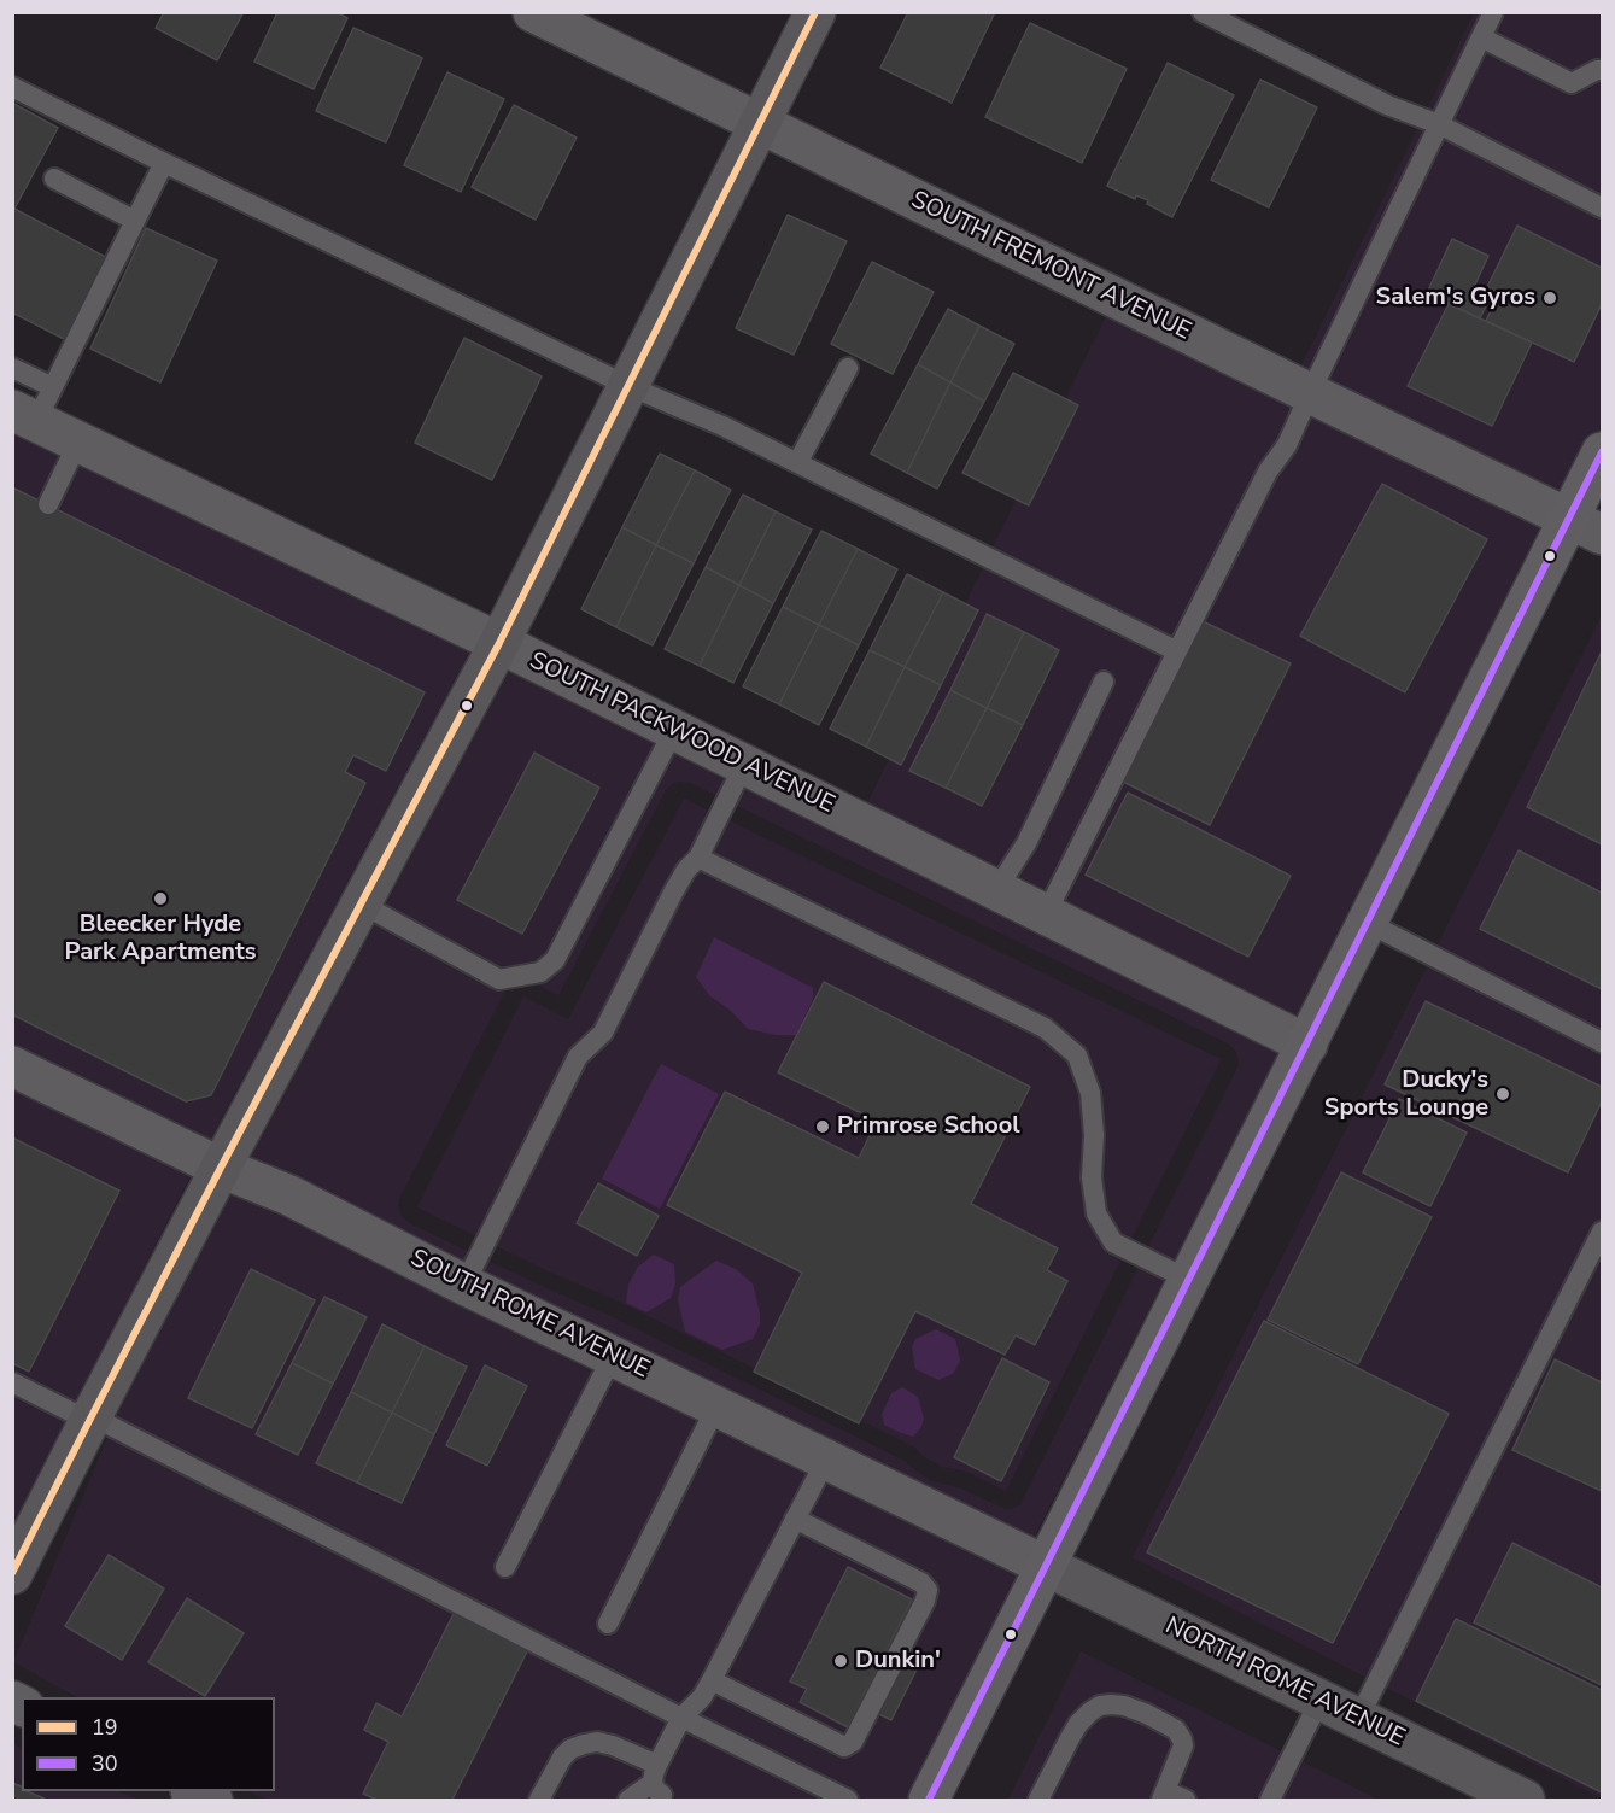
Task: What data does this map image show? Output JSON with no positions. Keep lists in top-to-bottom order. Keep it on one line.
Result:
{"streets":{"main road":["NORTH ROME AVENUE"],"street":["SOUTH FREMONT AVENUE","SOUTH PACKWOOD AVENUE","SOUTH ROME AVENUE"]},"crossings":[["SOUTH ROME AVENUE","NORTH ROME AVENUE"]],"places":["Salem's Gyros","Bleecker Hyde Park Apartments","Ducky's Sports Lounge","Primrose School","Dunkin'"],"lines":["transit line 19","transit line 30"],"legend":["19","30"]}
